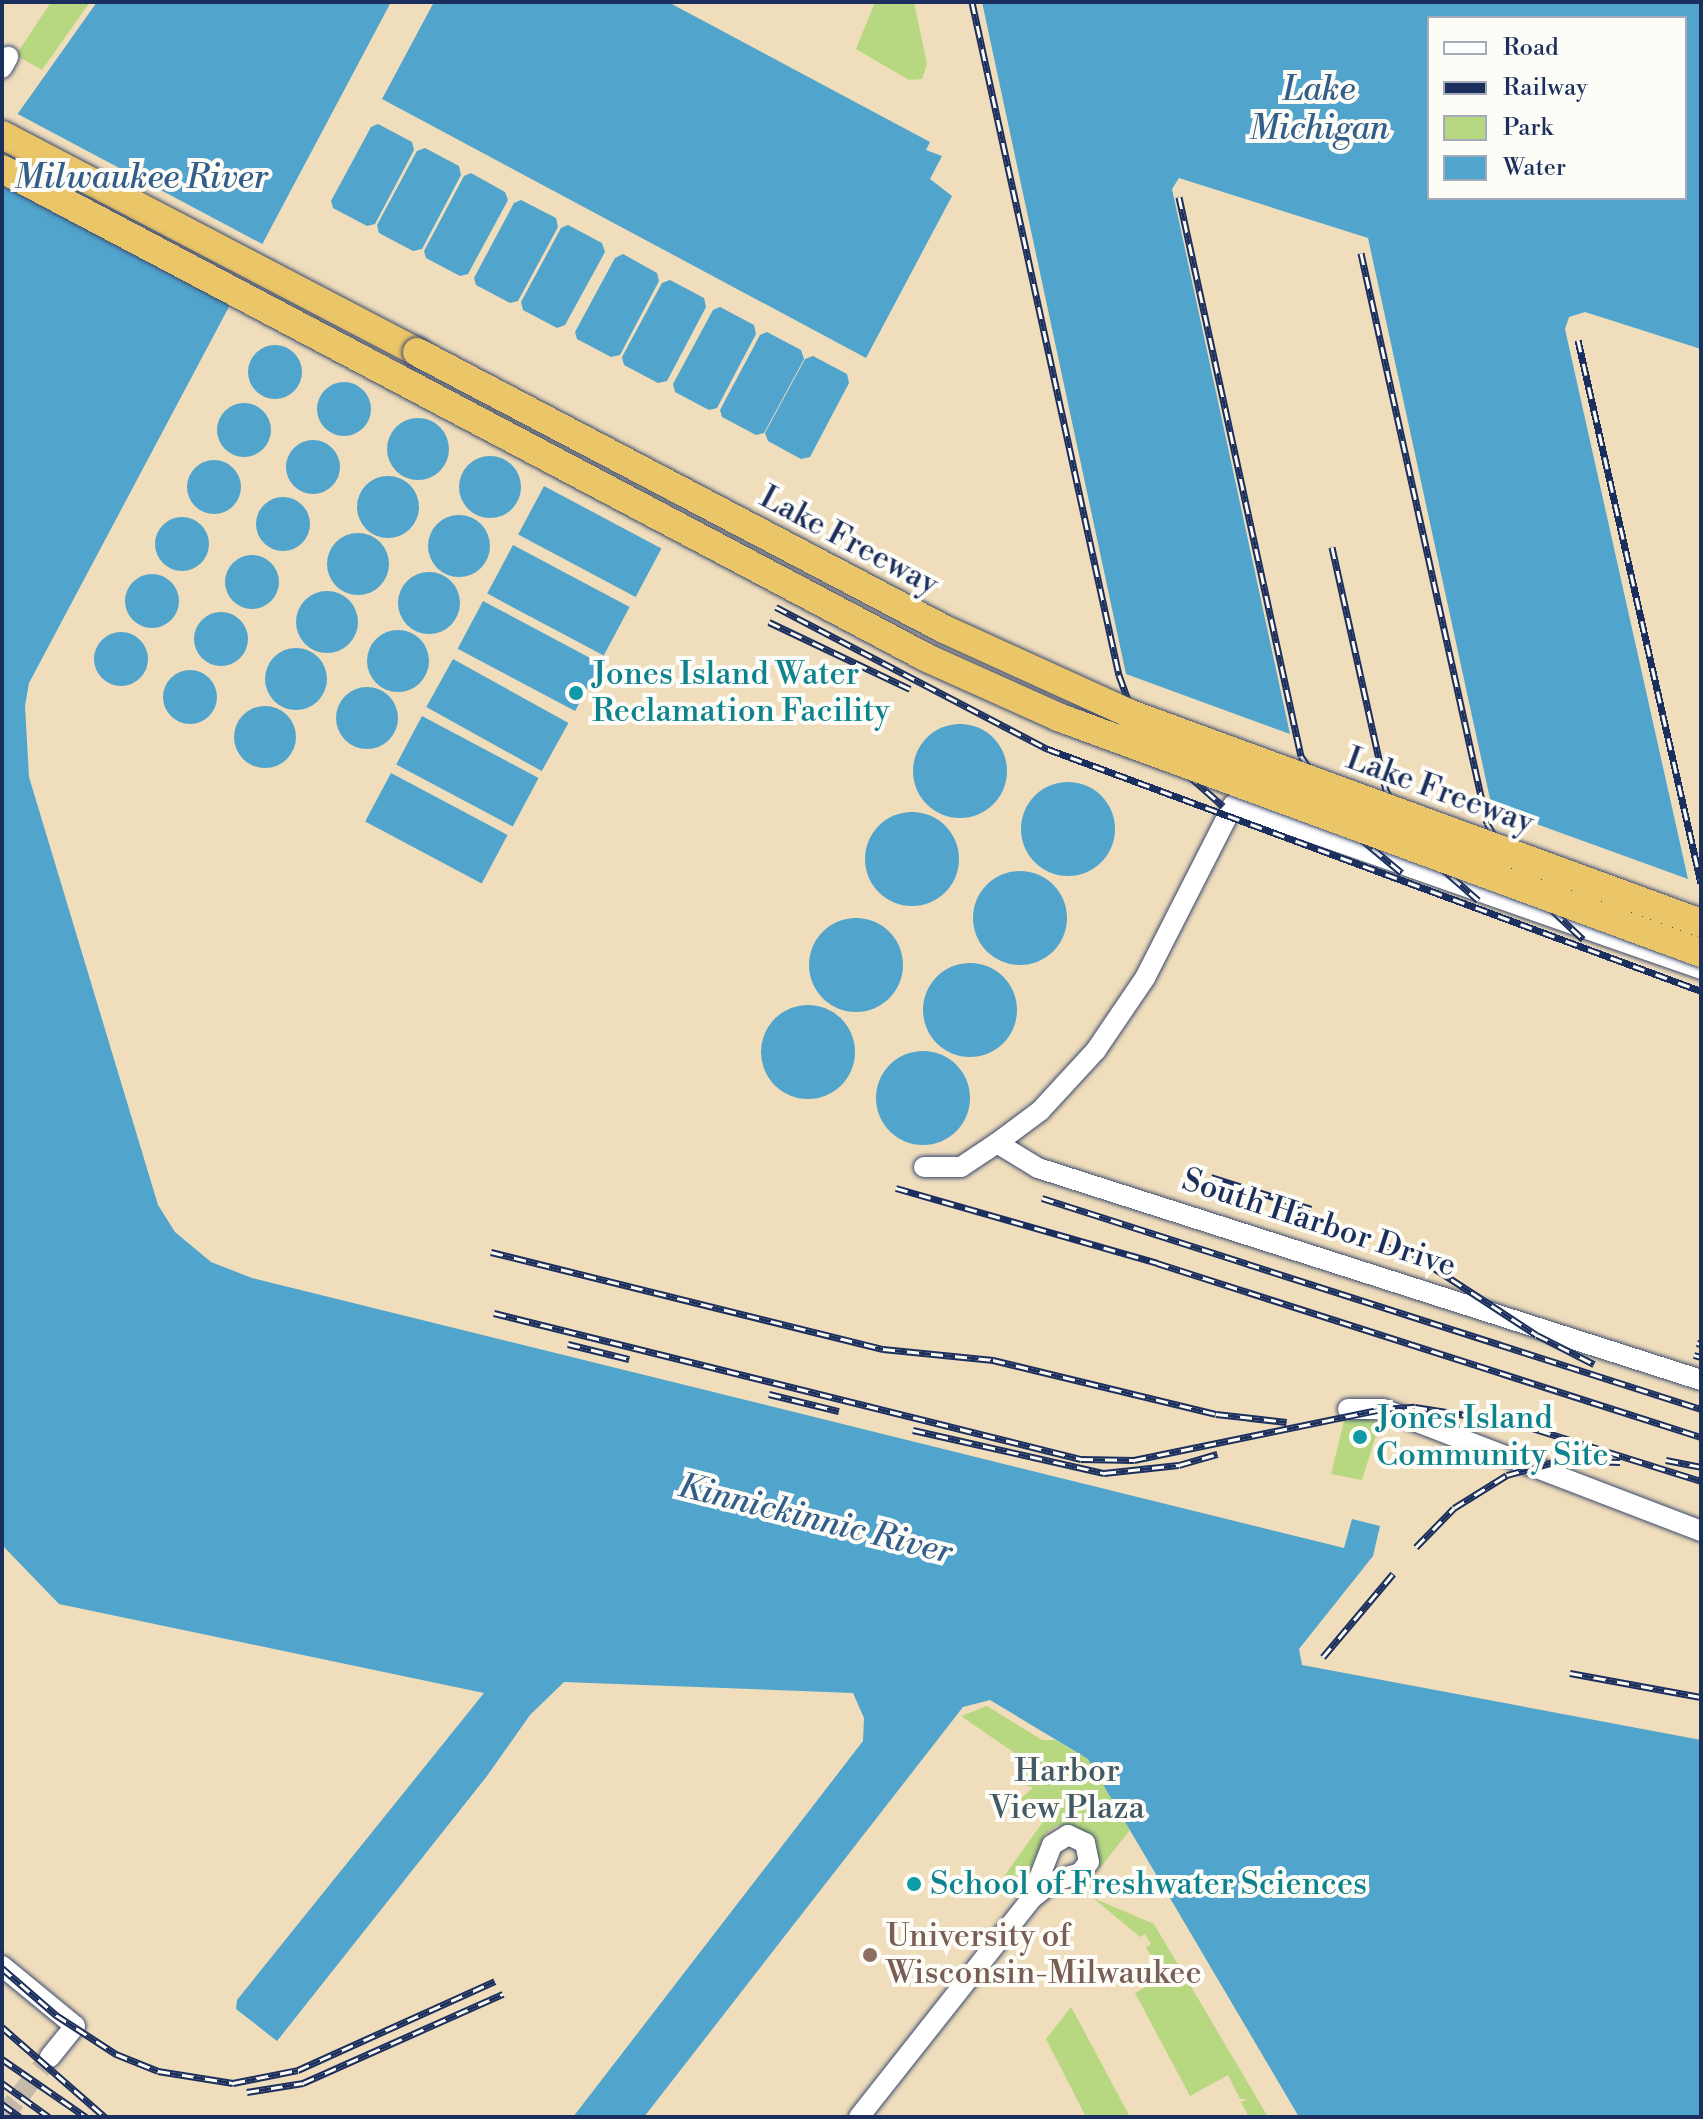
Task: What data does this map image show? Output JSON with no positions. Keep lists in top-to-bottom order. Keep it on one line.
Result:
{"streets":{"highway":["Lake Freeway"],"street":["South Harbor Drive"]},"water":["Lake Michigan","Milwaukee River","Kinnickinnic River"],"parks":["Harbor View Plaza"],"places":["Jones Island Water Reclamation Facility","Jones Island Community Site","School of Freshwater Sciences","University of Wisconsin-Milwaukee"],"legend":["Road","Railway","Park","Water"]}
